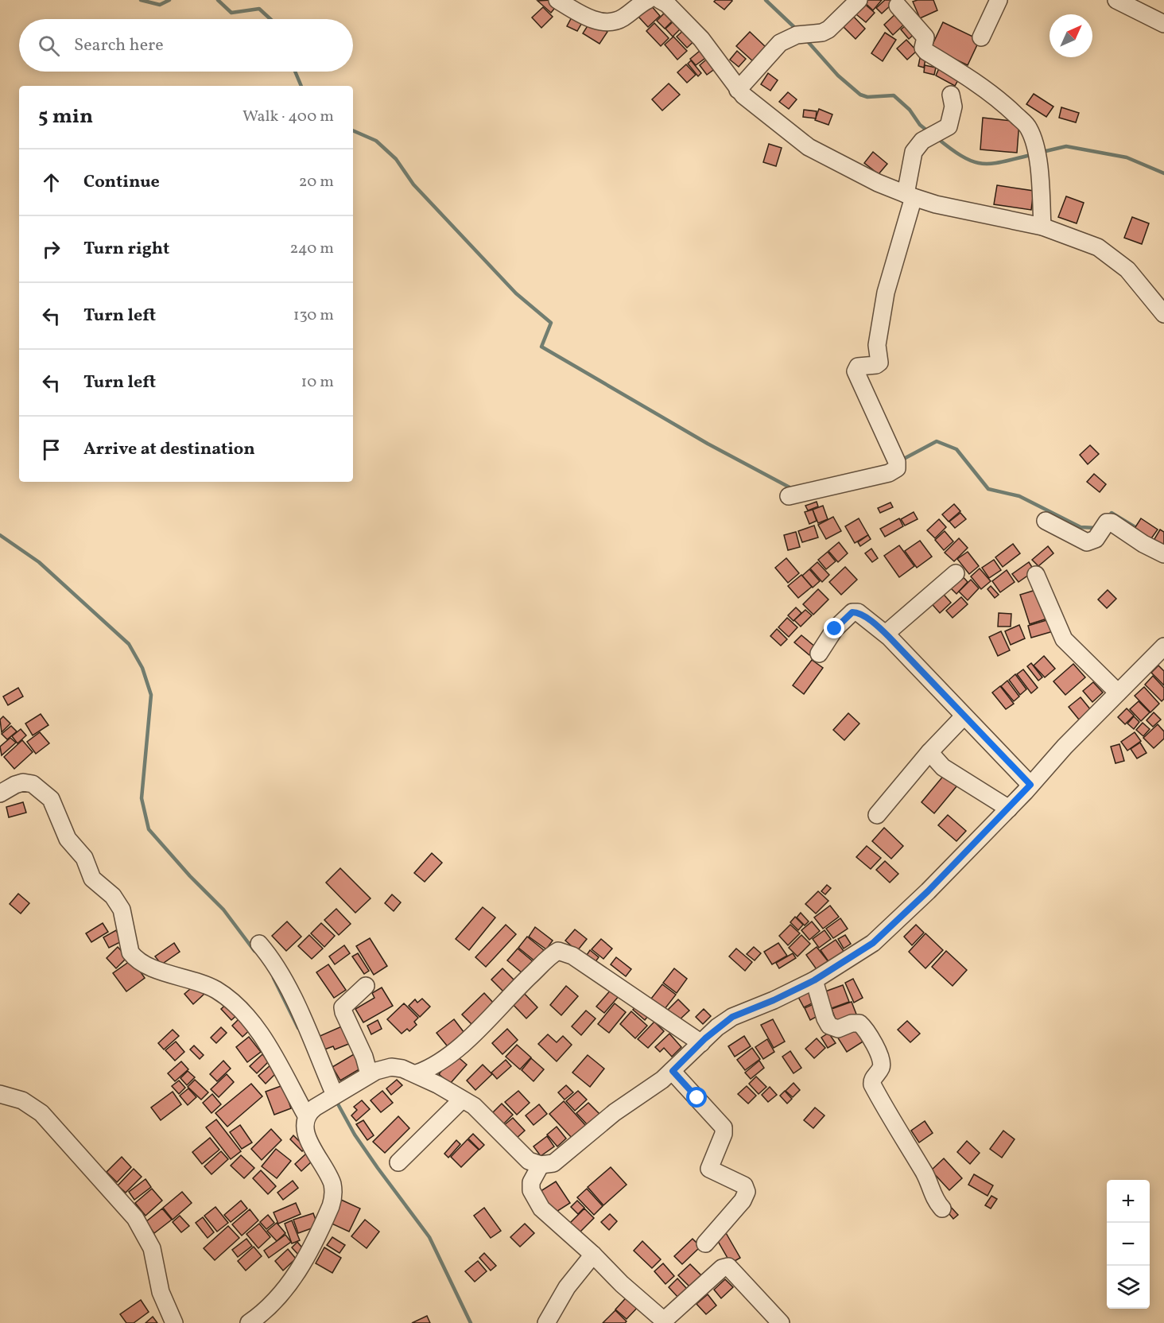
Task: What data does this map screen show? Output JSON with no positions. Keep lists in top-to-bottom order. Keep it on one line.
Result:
{"north":"top right","page":{"search":"Search here","heading":["5 min","Walk · 400 m"],"list":[["Continue","20 m"],["Turn right","240 m"],["Turn left","130 m"],["Turn left","10 m"],"Arrive at destination"],"map_buttons":["+","−"]}}
